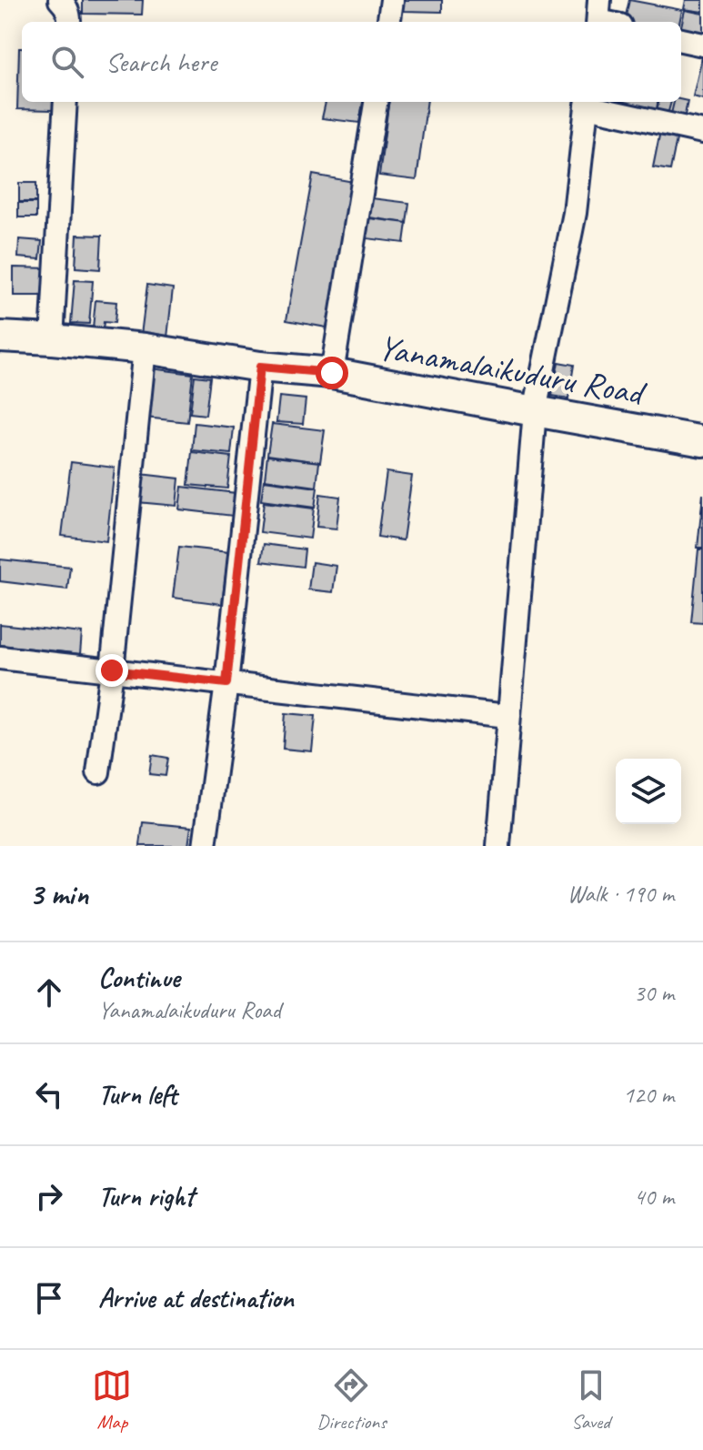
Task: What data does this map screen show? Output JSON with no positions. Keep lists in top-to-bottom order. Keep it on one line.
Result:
{"streets":{"street":["Yanamalaikuduru Road"]},"page":{"search":"Search here","heading":["3 min","Walk · 190 m"],"list":[["Continue","Yanamalaikuduru Road","30 m"],["Turn left","120 m"],["Turn right","40 m"],"Arrive at destination"],"nav":["Map","Directions","Saved"]}}
